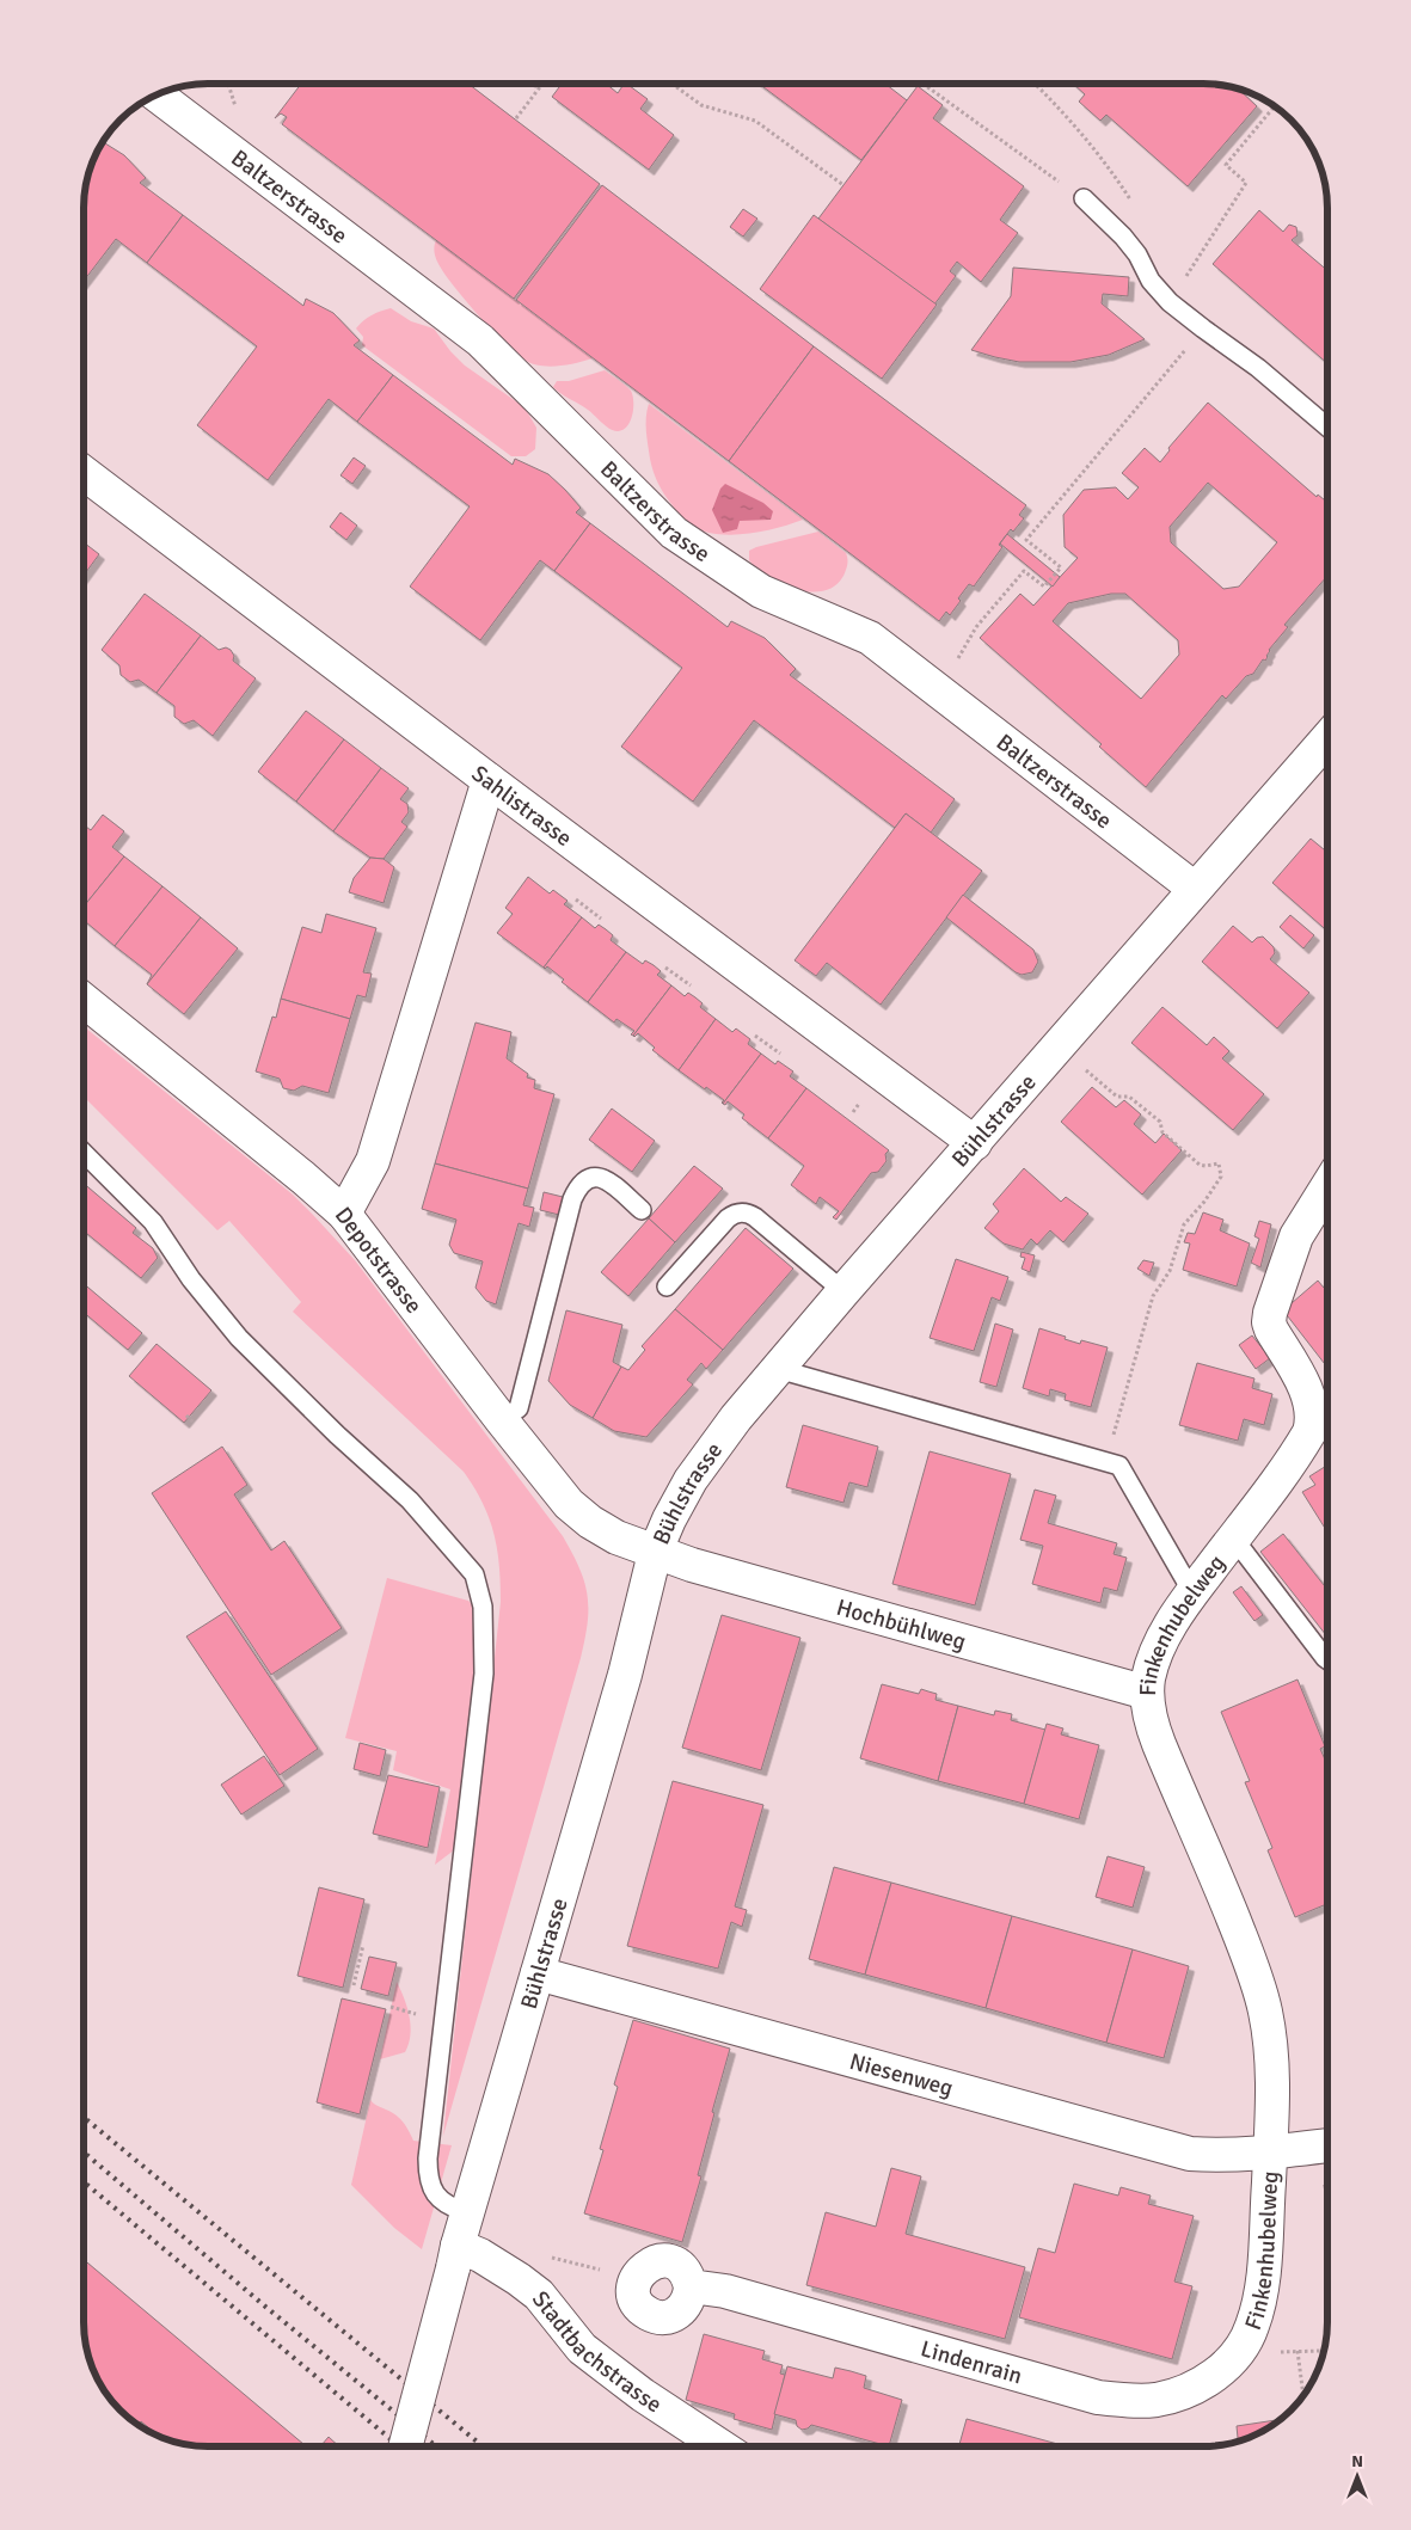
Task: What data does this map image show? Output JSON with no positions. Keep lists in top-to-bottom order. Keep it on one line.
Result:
{"streets":{"street":["Baltzerstrasse","Sahlistrasse","Bühlstrasse","Depotstrasse","Hochbühlweg","Finkenhubelweg","Niesenweg","Stadtbachstrasse","Lindenrain"]},"crossings":[["Baltzerstrasse","Bühlstrasse"],["Sahlistrasse","Bühlstrasse"],["Bühlstrasse","Depotstrasse"],["Bühlstrasse","Hochbühlweg"],["Bühlstrasse","Niesenweg"],["Bühlstrasse","Stadtbachstrasse"],["Depotstrasse","Hochbühlweg"],["Hochbühlweg","Finkenhubelweg"],["Finkenhubelweg","Niesenweg"],["Finkenhubelweg","Lindenrain"]],"north":"top"}
